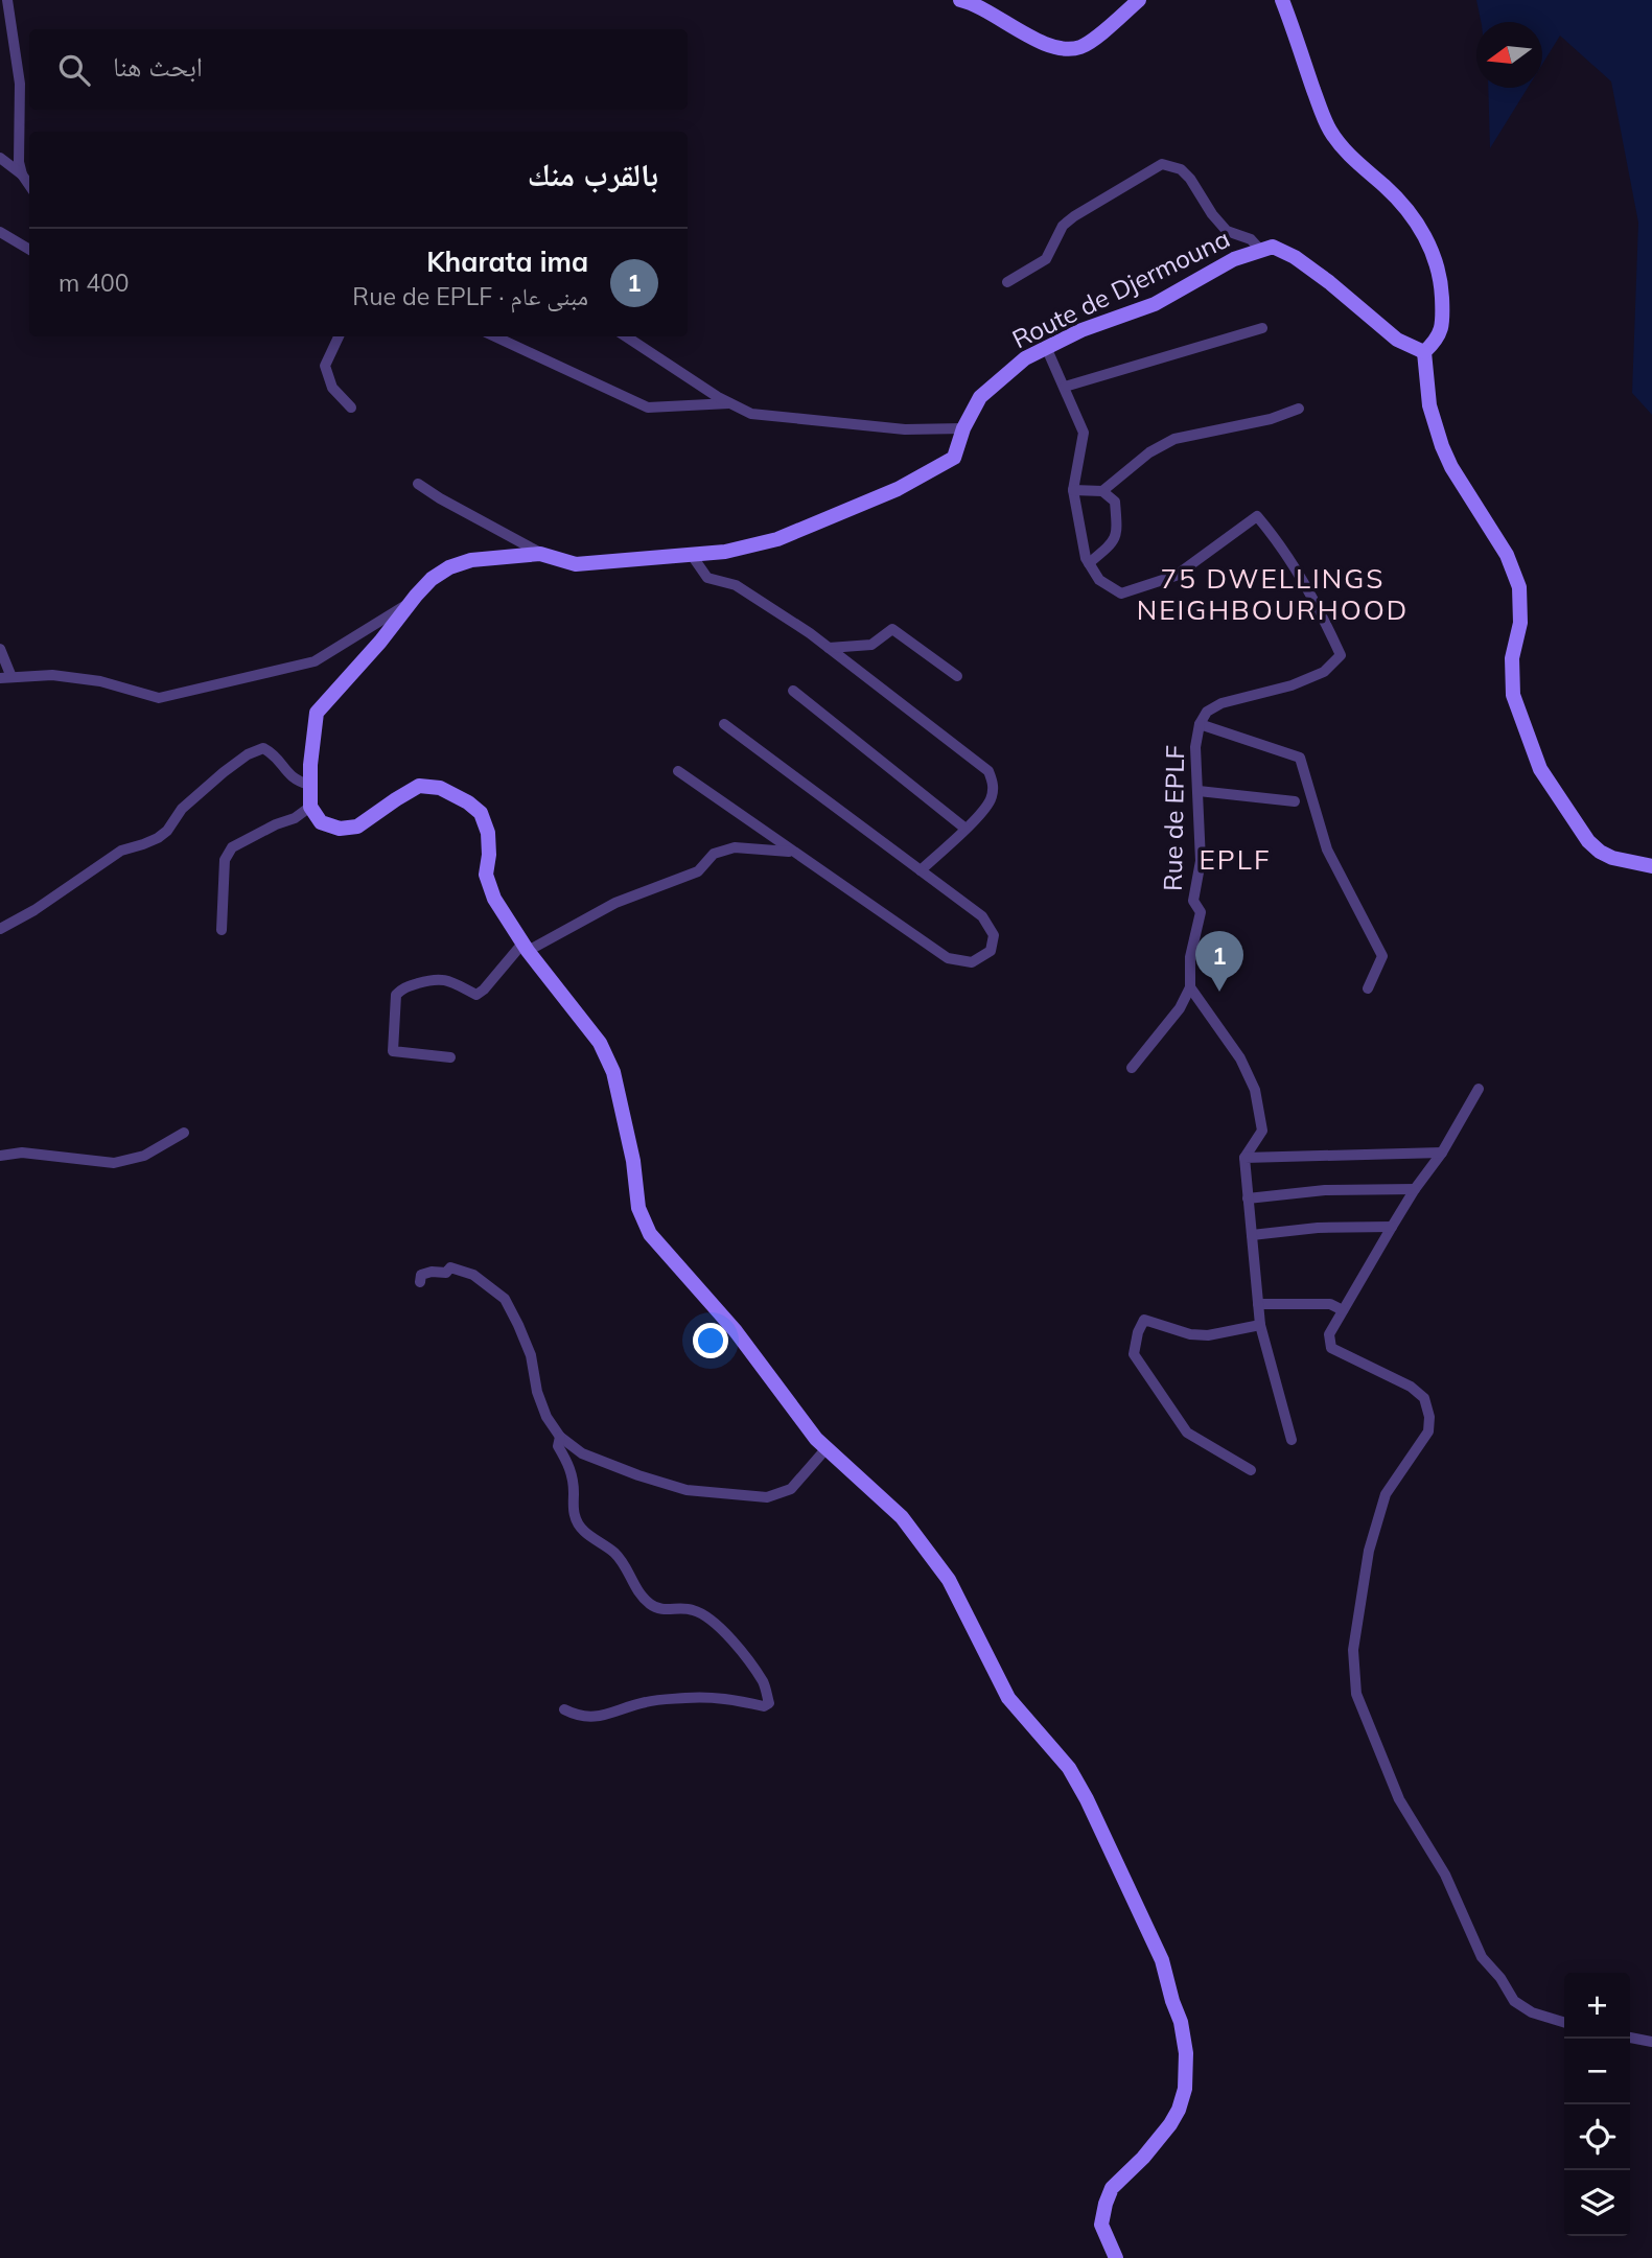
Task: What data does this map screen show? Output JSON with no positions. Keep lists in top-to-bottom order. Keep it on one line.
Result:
{"streets":{"street":["Route de Djermouna","Rue de EPLF"]},"districts":["75 DWELLINGS NEIGHBOURHOOD","EPLF"],"north":"left","page":{"search":"ابحث هنا","heading":"بالقرب منك","list":[{"mark":"1","name":"Kharata ima","note":"مبنى عام · Rue de EPLF","value":"400 m"}],"pins":"1","map_buttons":["+","−"]}}
